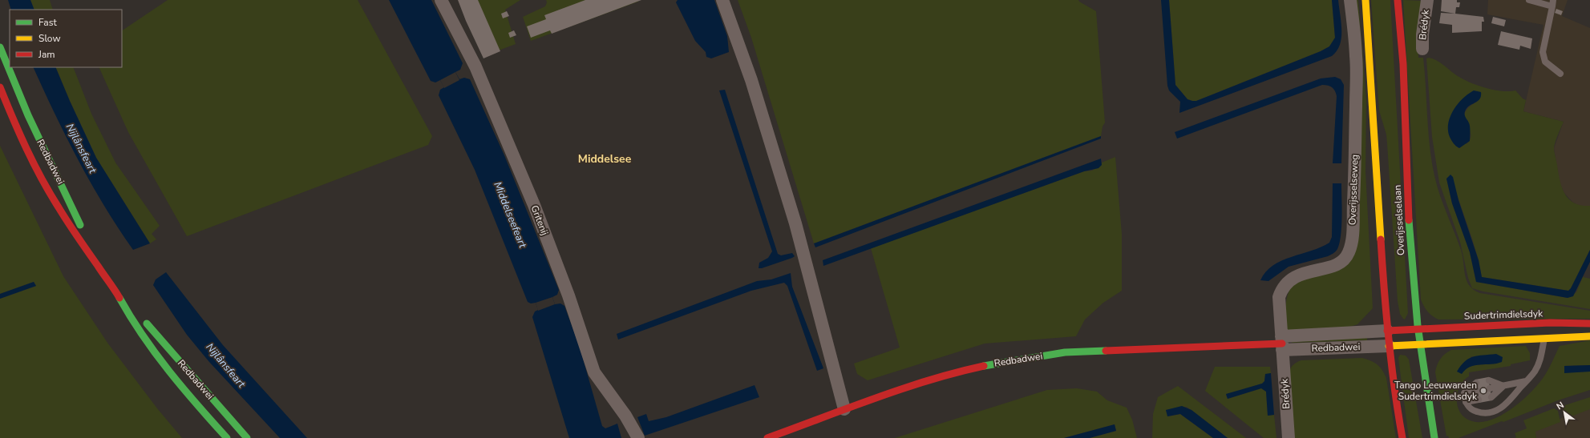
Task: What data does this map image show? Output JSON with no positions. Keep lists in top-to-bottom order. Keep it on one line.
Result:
{"streets":{"street":["Brédyk","Redbadwei","Overijsselseweg","Gritenij","Overijsselselaan","Sudertrimdielsdyk"]},"crossings":[["Brédyk","Redbadwei"],["Brédyk","Overijsselseweg"],["Redbadwei","Overijsselseweg"],["Redbadwei","Overijsselselaan"],["Redbadwei","Sudertrimdielsdyk"],["Overijsselselaan","Sudertrimdielsdyk"]],"districts":["Middelsee"],"water":["Nijlânsfeart","Middelseefeart"],"places":["Tango Leeuwarden Sudertrimdielsdyk"],"legend":["Fast","Slow","Jam"],"north":"top left"}
